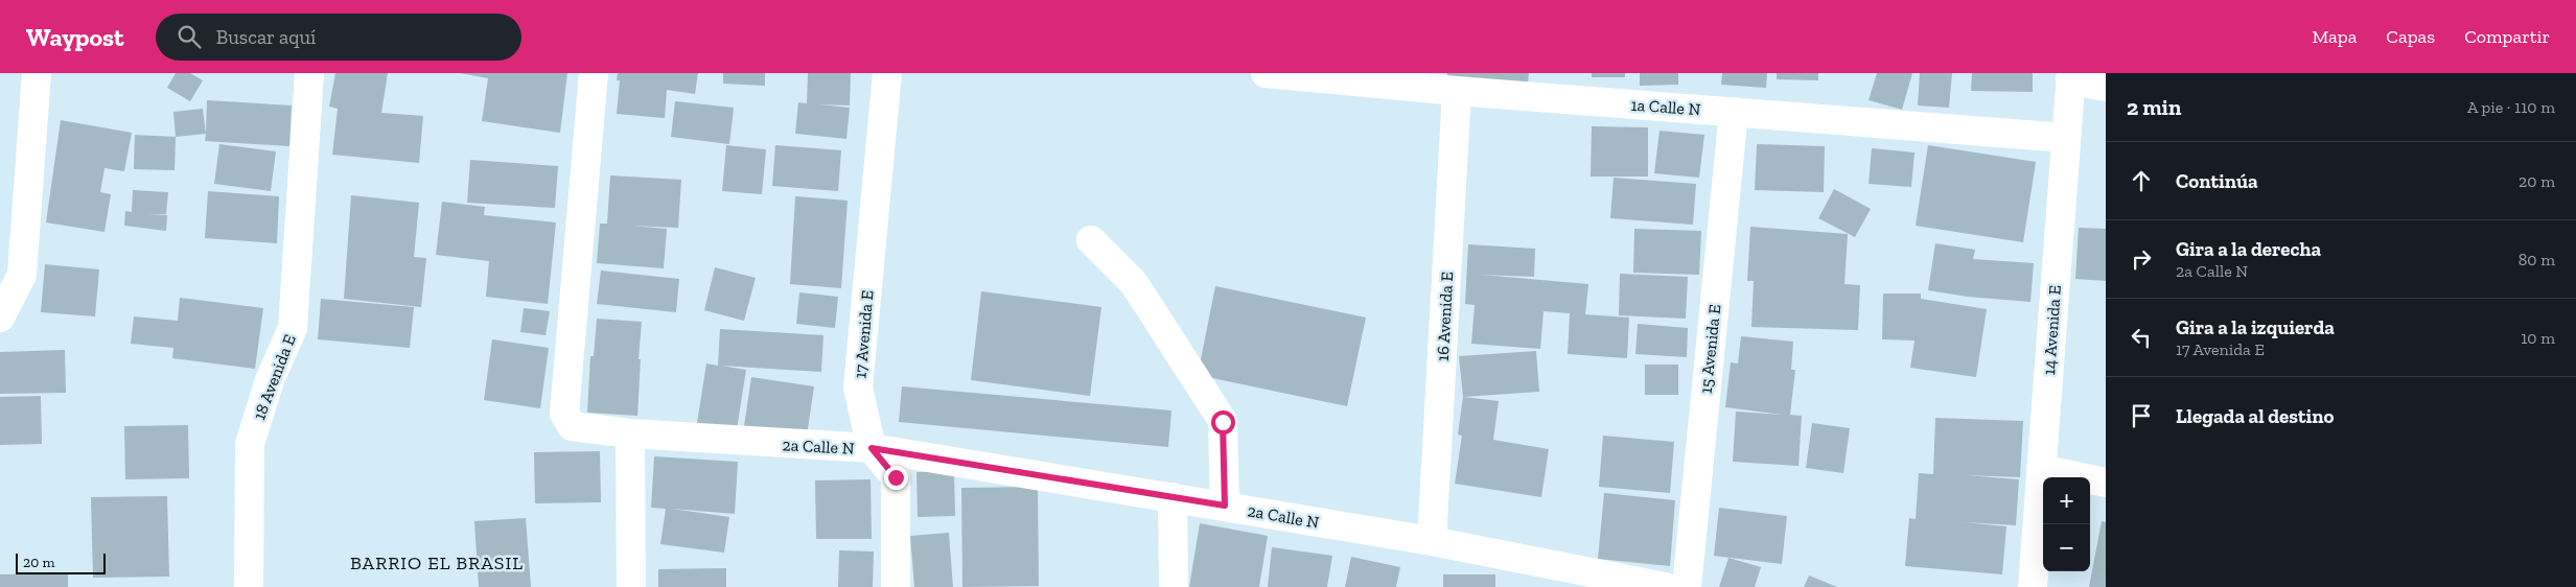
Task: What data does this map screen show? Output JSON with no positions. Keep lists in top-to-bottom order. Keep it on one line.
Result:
{"streets":{"street":["1a Calle N","16 Avenida E","14 Avenida E","17 Avenida E","15 Avenida E","18 Avenida E","2a Calle N"]},"crossings":[["1a Calle N","16 Avenida E"],["1a Calle N","14 Avenida E"],["1a Calle N","15 Avenida E"],["16 Avenida E","2a Calle N"],["17 Avenida E","2a Calle N"]],"districts":["BARRIO EL BRASIL"],"scale_bar":"20 m","page":{"header":"Waypost","search":"Buscar aquí","nav":["Mapa","Capas","Compartir"],"heading":["2 min","A pie · 110 m"],"list":[["Continúa","20 m"],["Gira a la derecha","2a Calle N","80 m"],["Gira a la izquierda","17 Avenida E","10 m"],"Llegada al destino"],"map_buttons":["+","−"],"scale":"20 m"}}
